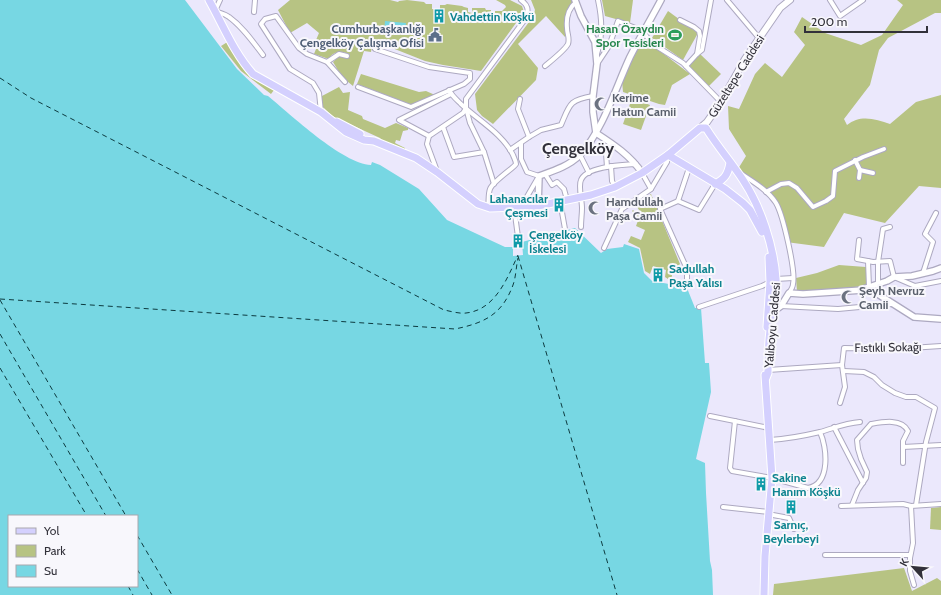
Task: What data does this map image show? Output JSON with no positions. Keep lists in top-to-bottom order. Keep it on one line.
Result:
{"streets":{"main road":["Güzeltepe Caddesi","Yalıboyu Caddesi"],"street":["Fıstıklı Sokağı"]},"crossings":[["Güzeltepe Caddesi","Yalıboyu Caddesi"]],"districts":["Çengelköy"],"places":{"building":["Vahdettin Köşkü","Lahanacılar Çeşmesi","Çengelköy İskelesi","Sadullah Paşa Yalısı","Sakine Hanım Köşkü","Sarnıç, Beylerbeyi"],"public building":["Cumhurbaşkanlığı Çengelköy Çalışma Ofisi"],"sports":["Hasan Özaydın Spor Tesisleri"],"mosque":["Kerime Hatun Camii","Hamdullah Paşa Camii","Şeyh Nevruz Camii"]},"legend":["Yol","Park","Su"],"scale_bar":"200 m","north":"top left"}
